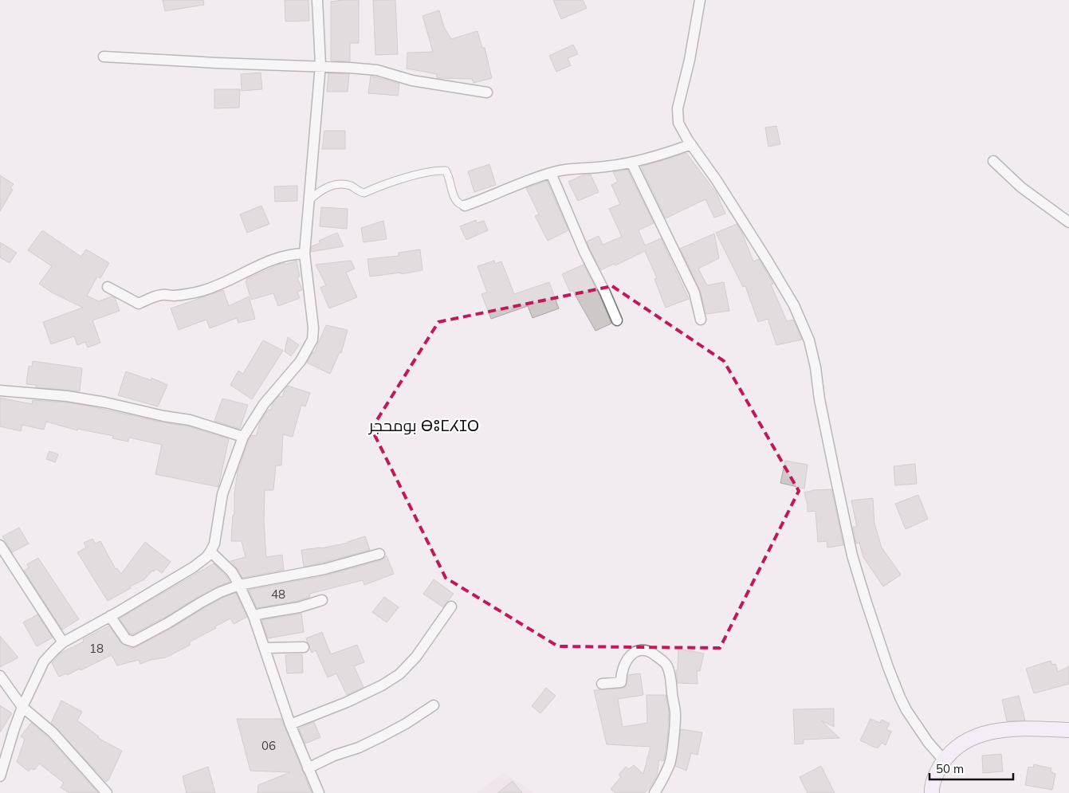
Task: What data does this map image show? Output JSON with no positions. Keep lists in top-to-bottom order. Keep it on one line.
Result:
{"districts":["بومحجر ⴱⵓⵎⵃⵊⵔ"],"house_numbers":["48","18","06"],"scale_bar":"50 m"}
